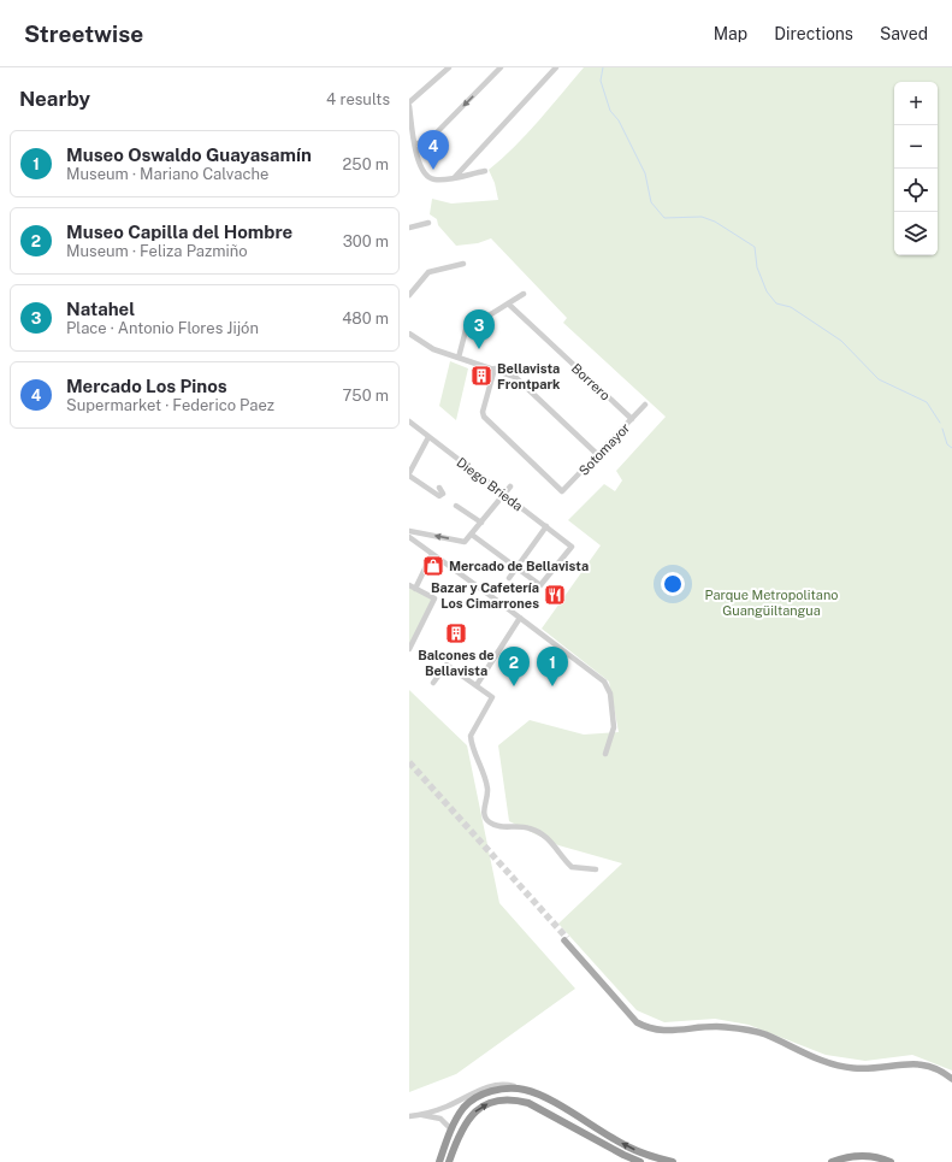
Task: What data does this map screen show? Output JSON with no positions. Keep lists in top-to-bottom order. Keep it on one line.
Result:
{"streets":{"street":["Borrero","Sotomayor","Diego Brieda"]},"crossings":[["Borrero","Sotomayor"]],"parks":["Parque Metropolitano Guangüiltangua"],"places":{"building":["Bellavista Frontpark","Balcones de Bellavista"],"shop":["Mercado de Bellavista"],"restaurant":["Bazar y Cafetería Los Cimarrones"]},"page":{"header":"Streetwise","nav":["Map","Directions","Saved"],"heading":["Nearby","4 results"],"map_buttons":["+","−"],"list":[{"mark":"1","name":"Museo Oswaldo Guayasamín","note":"Museum · Mariano Calvache","value":"250 m"},{"mark":"2","name":"Museo Capilla del Hombre","note":"Museum · Feliza Pazmiño","value":"300 m"},{"mark":"3","name":"Natahel","note":"Place · Antonio Flores Jijón","value":"480 m"},{"mark":"4","name":"Mercado Los Pinos","note":"Supermarket · Federico Paez","value":"750 m"}],"pins":["4","3","1","2"]}}
